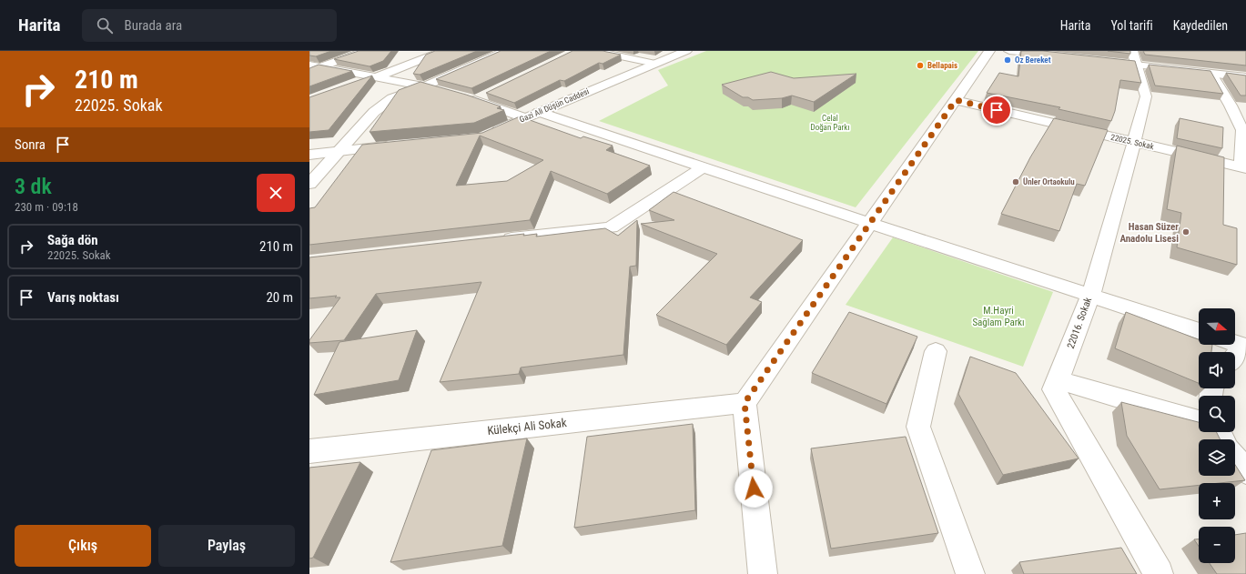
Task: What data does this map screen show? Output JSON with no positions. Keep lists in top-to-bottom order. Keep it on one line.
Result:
{"streets":{"street":["Gazi Ali Düşün Caddesi","22025. Sokak","22016. Sokak","Külekçi Ali Sokak"]},"crossings":[["22025. Sokak","22016. Sokak"]],"parks":["Celal Doğan Parkı","M.Hayri Sağlam Parkı"],"places":["Oz Bereket","Bellapais","Ünler Ortaokulu","Hasan Süzer Anadolu Lisesi"],"north":"right","page":{"header":"Harita","search":"Burada ara","nav":["Harita","Yol tarifi","Kaydedilen"],"turn":["210 m","22025. Sokak"],"then":"Sonra","heading":["3 dk","230 m · 09:18"],"list":[{"name":"Sağa dön","note":"22025. Sokak","value":"210 m"},{"name":"Varış noktası","value":"20 m"}],"map_buttons":["+","−"],"buttons":["Çıkış","Paylaş"]}}
